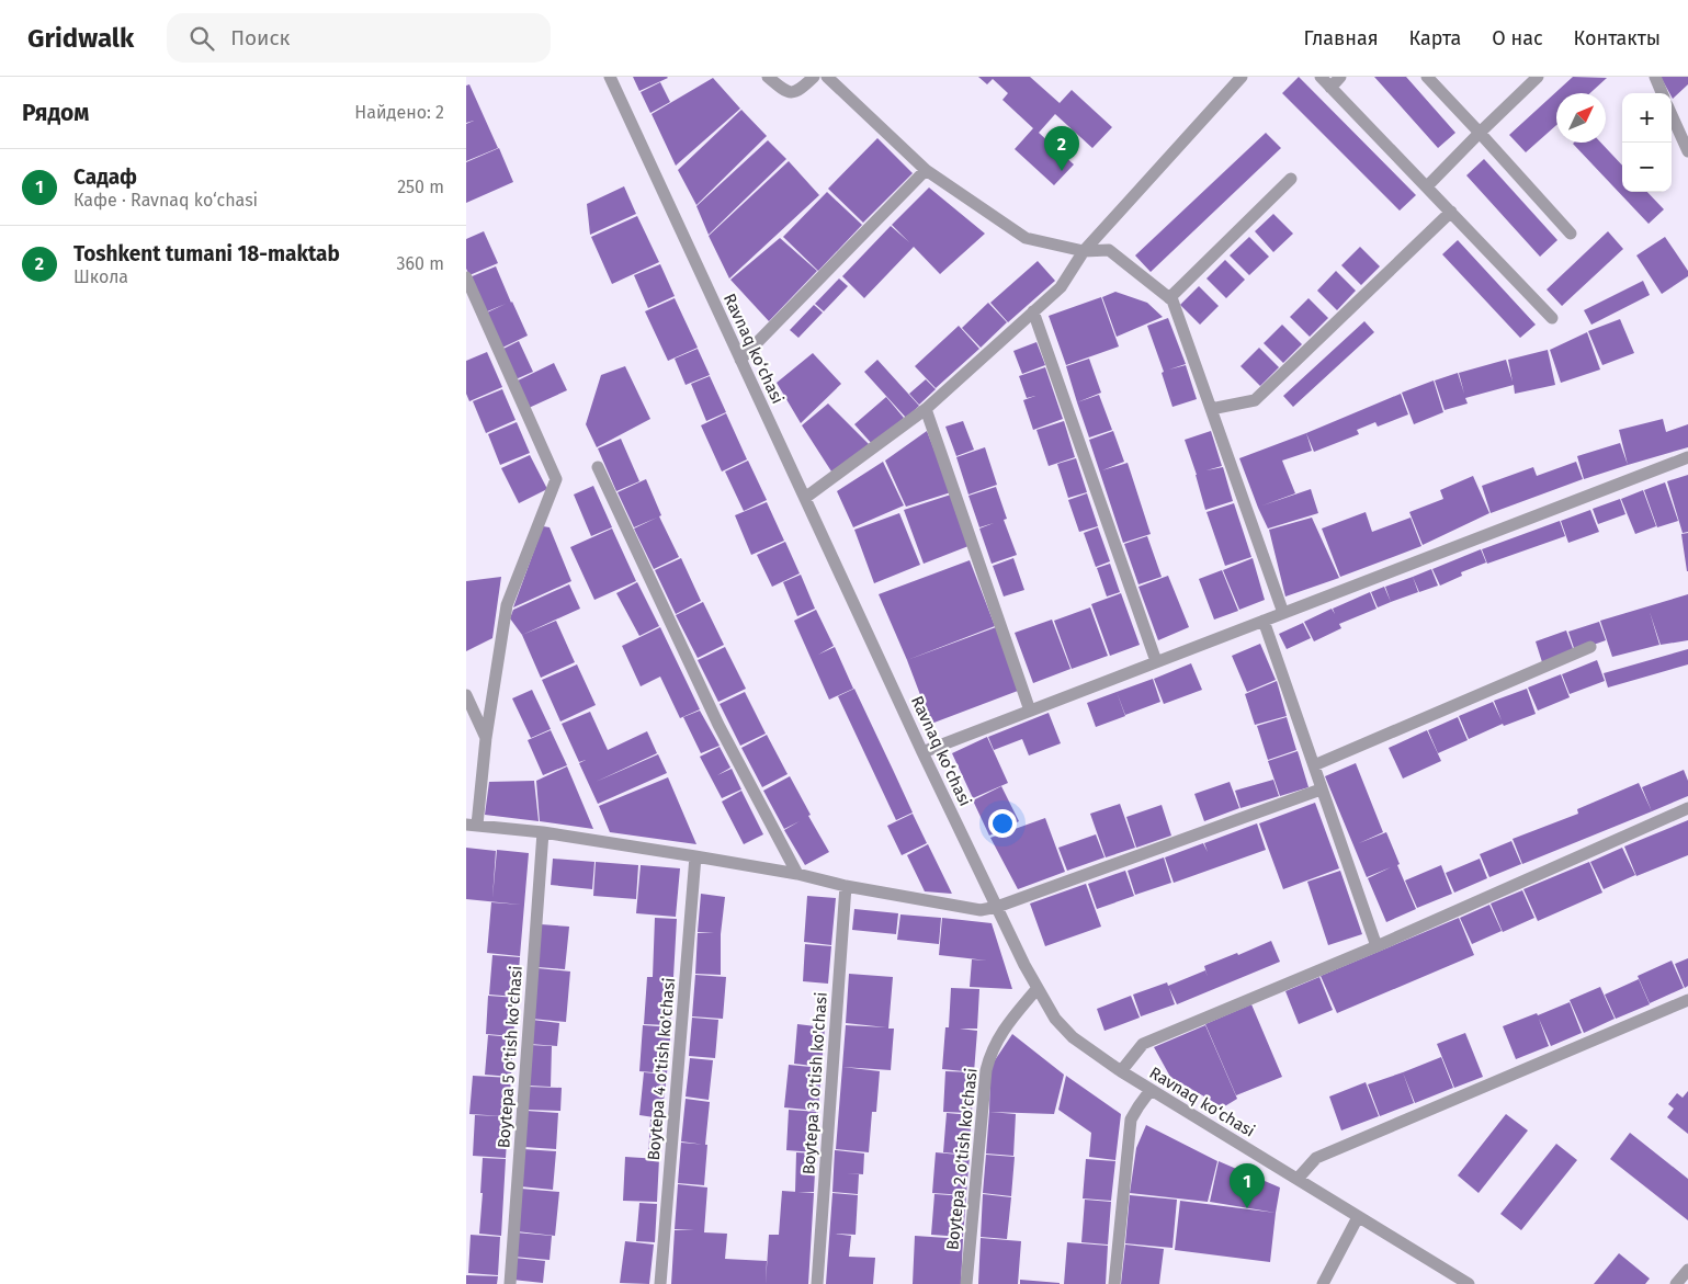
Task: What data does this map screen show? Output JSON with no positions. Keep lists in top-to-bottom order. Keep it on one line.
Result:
{"streets":{"street":["Ravnaq ko‘chasi","Boytepa 5 o'tish ko'chasi","Boytepa 4 o'tish ko'chasi","Boytepa 3 o'tish ko'chasi","Boytepa 2 o'tish ko'chasi"]},"crossings":[["Ravnaq ko‘chasi","Boytepa 2 o'tish ko'chasi"]],"north":"top right","page":{"header":"Gridwalk","search":"Поиск","nav":["Главная","Карта","О нас","Контакты"],"heading":["Рядом","Найдено: 2"],"map_buttons":["+","−"],"pins":["2","1"],"list":[{"mark":"1","name":"Садаф","note":"Кафе · Ravnaq ko‘chasi","value":"250 m"},{"mark":"2","name":"Toshkent tumani 18-maktab","note":"Школа","value":"360 m"}]}}
